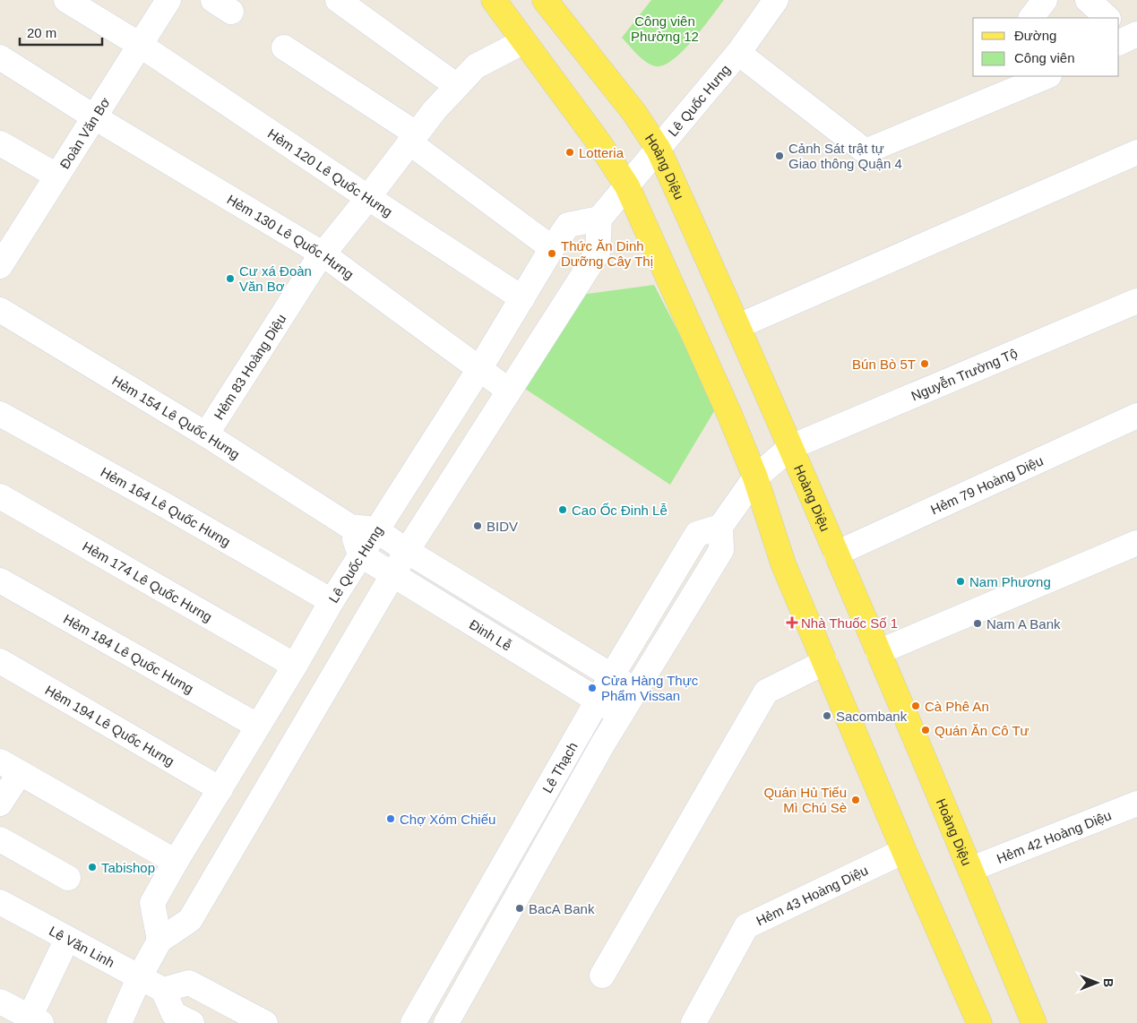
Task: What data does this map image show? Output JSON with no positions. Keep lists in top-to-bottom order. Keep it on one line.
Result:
{"streets":{"main road":["Hoàng Diệu"],"street":["Lê Quốc Hưng","Đoàn Văn Bơ","Hẻm 120 Lê Quốc Hưng","Hẻm 130 Lê Quốc Hưng","Hẻm 83 Hoàng Diệu","Nguyễn Trường Tộ","Hẻm 154 Lê Quốc Hưng","Hẻm 79 Hoàng Diệu","Hẻm 164 Lê Quốc Hưng","Hẻm 174 Lê Quốc Hưng","Ðinh Lễ","Hẻm 184 Lê Quốc Hưng","Hẻm 194 Lê Quốc Hưng","Lê Thạch","Hẻm 42 Hoàng Diệu","Hẻm 43 Hoàng Diệu","Lê Văn Linh"]},"crossings":[["Lê Quốc Hưng","Hoàng Diệu"],["Lê Quốc Hưng","Hẻm 120 Lê Quốc Hưng"],["Lê Quốc Hưng","Hẻm 130 Lê Quốc Hưng"],["Lê Quốc Hưng","Hẻm 154 Lê Quốc Hưng"],["Lê Quốc Hưng","Hẻm 164 Lê Quốc Hưng"],["Lê Quốc Hưng","Hẻm 174 Lê Quốc Hưng"],["Lê Quốc Hưng","Ðinh Lễ"],["Lê Quốc Hưng","Hẻm 184 Lê Quốc Hưng"],["Lê Quốc Hưng","Hẻm 194 Lê Quốc Hưng"],["Đoàn Văn Bơ","Hẻm 120 Lê Quốc Hưng"],["Đoàn Văn Bơ","Hẻm 130 Lê Quốc Hưng"],["Hoàng Diệu","Nguyễn Trường Tộ"],["Hoàng Diệu","Hẻm 79 Hoàng Diệu"],["Hoàng Diệu","Hẻm 42 Hoàng Diệu"],["Hẻm 120 Lê Quốc Hưng","Hẻm 83 Hoàng Diệu"],["Hẻm 130 Lê Quốc Hưng","Hẻm 83 Hoàng Diệu"],["Hẻm 83 Hoàng Diệu","Hẻm 154 Lê Quốc Hưng"],["Ðinh Lễ","Lê Thạch"]],"parks":["Công viên Phường 12"],"places":{"other":["Lotteria","Cảnh Sát trật tự Giao thông Quận 4","Thức Ăn Dinh Dưỡng Cây Thị","Cư xá Đoàn Văn Bơ","Bún Bò 5T","Cao Ốc Đinh Lễ","BIDV","Nam Phương","Nam A Bank","Cửa Hàng Thực Phẩm Vissan","Cà Phê An","Sacombank","Quán Ăn Cô Tư","Quán Hủ Tiếu Mì Chú Sè","Chợ Xóm Chiếu","Tabishop","BacA Bank"],"health":["Nhà Thuốc Số 1"]},"legend":["Đường","Công viên"],"scale_bar":"20 m","north":"right"}
